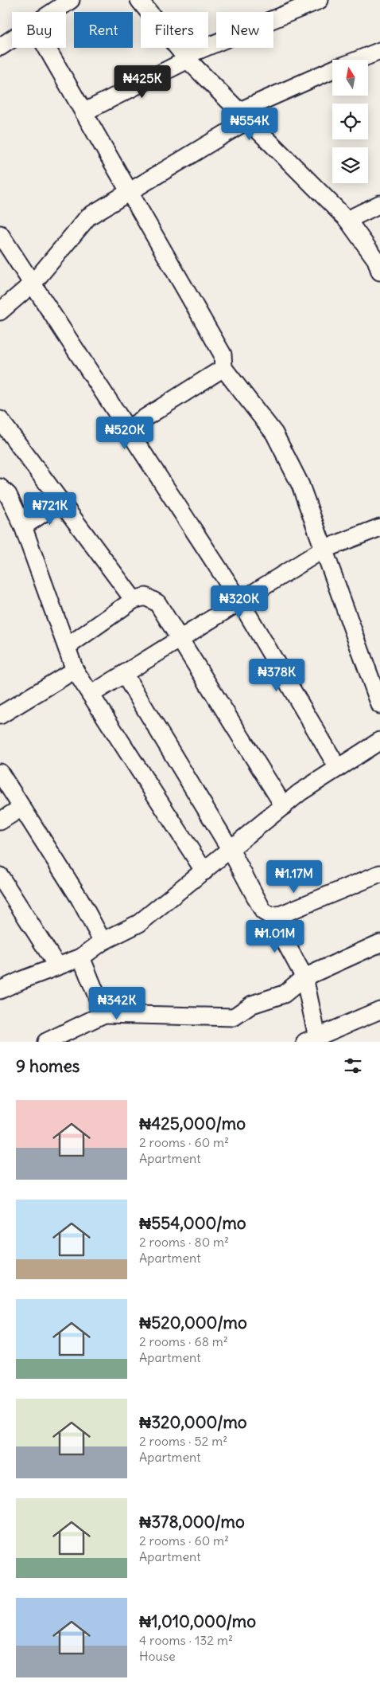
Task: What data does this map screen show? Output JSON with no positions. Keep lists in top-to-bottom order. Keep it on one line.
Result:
{"north":"top","page":{"chip":["Buy","Rent","Filters","New"],"price":["₦425K","₦554K","₦520K","₦721K","₦320K","₦378K","₦1.17M","₦1.01M","₦342K"],"heading":"9 homes","list":[{"name":"₦425,000/mo","note":"2 rooms · 60 m² · Apartment"},{"name":"₦554,000/mo","note":"2 rooms · 80 m² · Apartment"},{"name":"₦520,000/mo","note":"2 rooms · 68 m² · Apartment"},{"name":"₦320,000/mo","note":"2 rooms · 52 m² · Apartment"},{"name":"₦378,000/mo","note":"2 rooms · 60 m² · Apartment"},{"name":"₦1,010,000/mo","note":"4 rooms · 132 m² · House"}]}}
